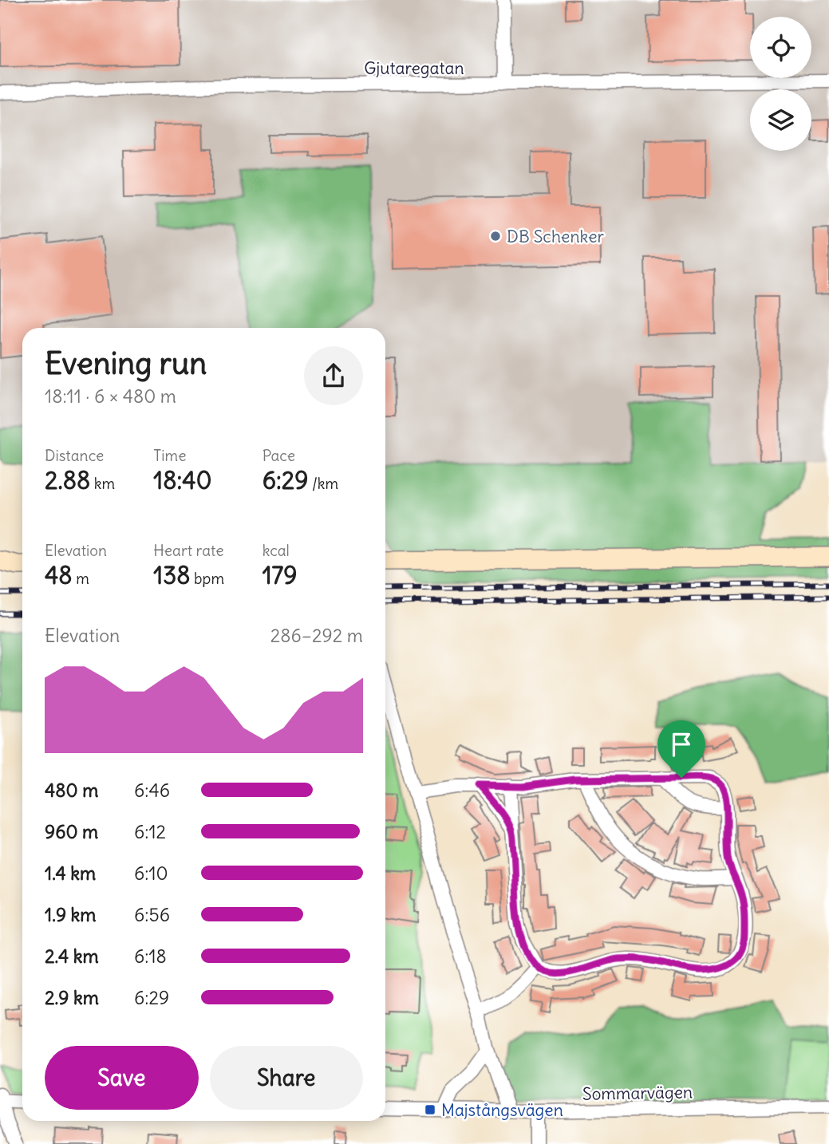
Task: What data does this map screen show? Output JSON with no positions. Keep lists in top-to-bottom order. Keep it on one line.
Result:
{"streets":{"street":["Gjutaregatan","Sommarvägen"]},"places":{"other":["DB Schenker"],"transit":["Majstångsvägen"]},"page":{"heading":["Evening run","18:11 · 6 × 480 m"],"stats":[["Distance","2.88 km"],["Time","18:40"],["Pace","6:29 /km"],["Elevation","48 m"],["Heart rate","138 bpm"],["kcal","179"]],"chart":["Elevation","286–292 m"],"list":[{"name":"480 m","note":"6:46"},{"name":"960 m","note":"6:12"},{"name":"1.4 km","note":"6:10"},{"name":"1.9 km","note":"6:56"},{"name":"2.4 km","note":"6:18"},{"name":"2.9 km","note":"6:29"}],"buttons":["Save","Share"]}}
